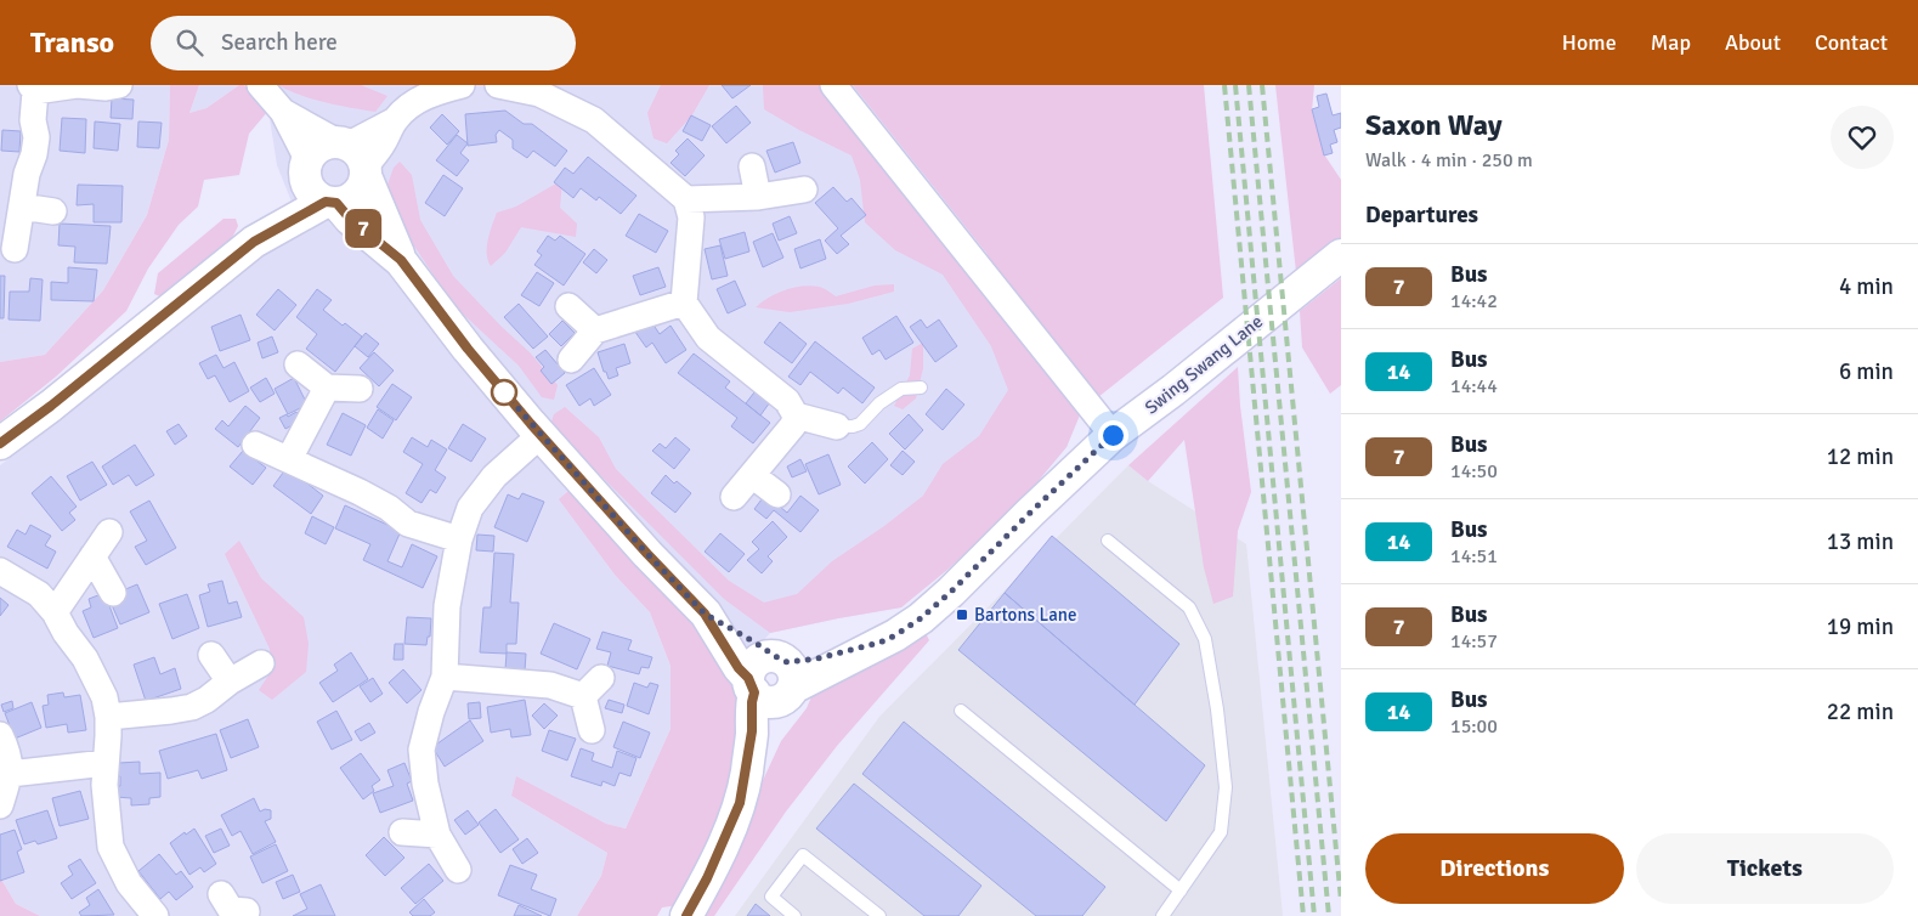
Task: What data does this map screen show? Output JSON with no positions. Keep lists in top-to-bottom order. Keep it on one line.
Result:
{"streets":{"street":["Swing Swang Lane"]},"places":{"transit":["Bartons Lane"]},"lines":["bus line 7"],"page":{"header":"Transo","search":"Search here","nav":["Home","Map","About","Contact"],"on_map":"7","heading":[["Saxon Way","Walk · 4 min · 250 m"],"Departures"],"list":[{"mark":"7","name":"Bus","note":"14:42","value":"4 min"},{"mark":"14","name":"Bus","note":"14:44","value":"6 min"},{"mark":"7","name":"Bus","note":"14:50","value":"12 min"},{"mark":"14","name":"Bus","note":"14:51","value":"13 min"},{"mark":"7","name":"Bus","note":"14:57","value":"19 min"},{"mark":"14","name":"Bus","note":"15:00","value":"22 min"}],"buttons":["Directions","Tickets"]}}
